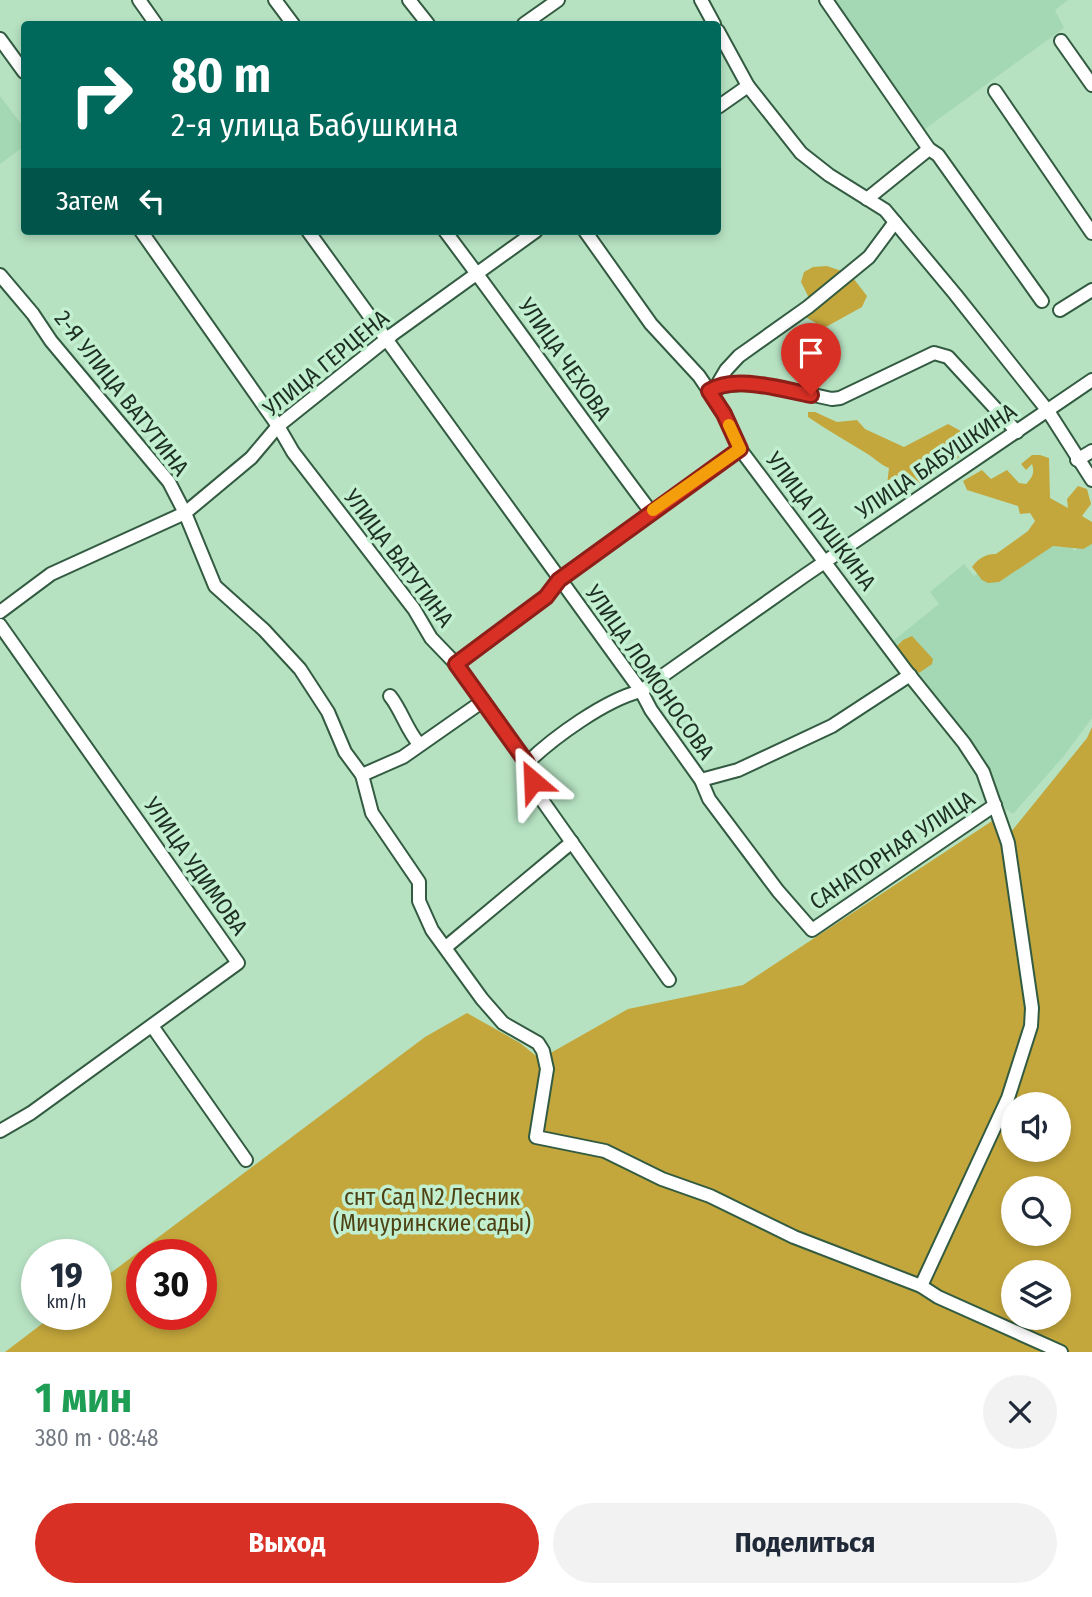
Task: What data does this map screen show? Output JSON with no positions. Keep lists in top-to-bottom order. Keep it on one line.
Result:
{"streets":{"street":["УЛИЦА ЧЕХОВА","УЛИЦА ГЕРЦЕНА","2-Я УЛИЦА ВАТУТИНА","УЛИЦА БАБУШКИНА","УЛИЦА ПУШКИНА","УЛИЦА ВАТУТИНА","УЛИЦА ЛОМОНОСОВА","САНАТОРНАЯ УЛИЦА","УЛИЦА УДИМОВА"]},"crossings":[["УЛИЦА ЧЕХОВА","УЛИЦА ГЕРЦЕНА"],["УЛИЦА ГЕРЦЕНА","2-Я УЛИЦА ВАТУТИНА"],["УЛИЦА ГЕРЦЕНА","УЛИЦА ВАТУТИНА"],["УЛИЦА ГЕРЦЕНА","УЛИЦА ЛОМОНОСОВА"],["2-Я УЛИЦА ВАТУТИНА","УЛИЦА ПУШКИНА"],["УЛИЦА БАБУШКИНА","УЛИЦА ПУШКИНА"],["УЛИЦА БАБУШКИНА","УЛИЦА ВАТУТИНА"],["УЛИЦА БАБУШКИНА","УЛИЦА ЛОМОНОСОВА"],["УЛИЦА ПУШКИНА","САНАТОРНАЯ УЛИЦА"],["УЛИЦА ЛОМОНОСОВА","САНАТОРНАЯ УЛИЦА"]],"parks":["снт Сад N2 Лесник (Мичуринские сады)"],"page":{"turn":["80 m","2-я улица Бабушкина"],"then":"Затем","speed":"19 km/h","limit":"30","heading":["1 мин","380 m · 08:48"],"buttons":["Выход","Поделиться"]}}
